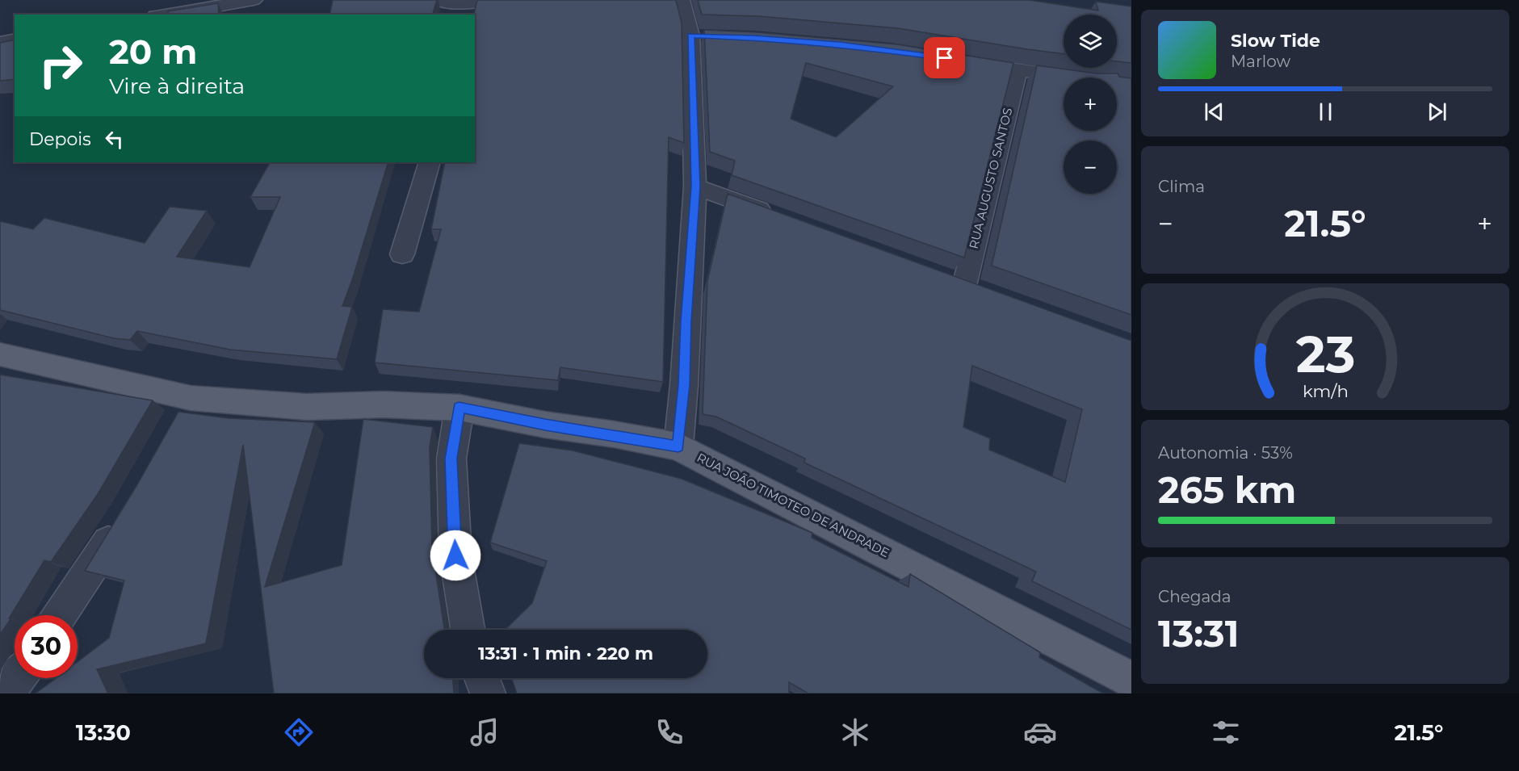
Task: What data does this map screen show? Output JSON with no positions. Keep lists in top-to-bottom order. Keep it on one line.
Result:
{"streets":{"main road":["RUA JOÃO TIMOTEO DE ANDRADE"],"street":["RUA AUGUSTO SANTOS"]},"page":{"map_buttons":["+","−"],"turn":["20 m","Vire à direita"],"song":["Slow Tide","Marlow"],"then":"Depois","tile":["Clima",["Autonomia · 53%","265 km"],["Chegada","13:31"]],"heat":["−","21.5°","+"],"limit":"30","trip":"13:31 · 1 min · 220 m","tabs":["13:30","21.5°"],"gauge":["23","km/h"]}}
